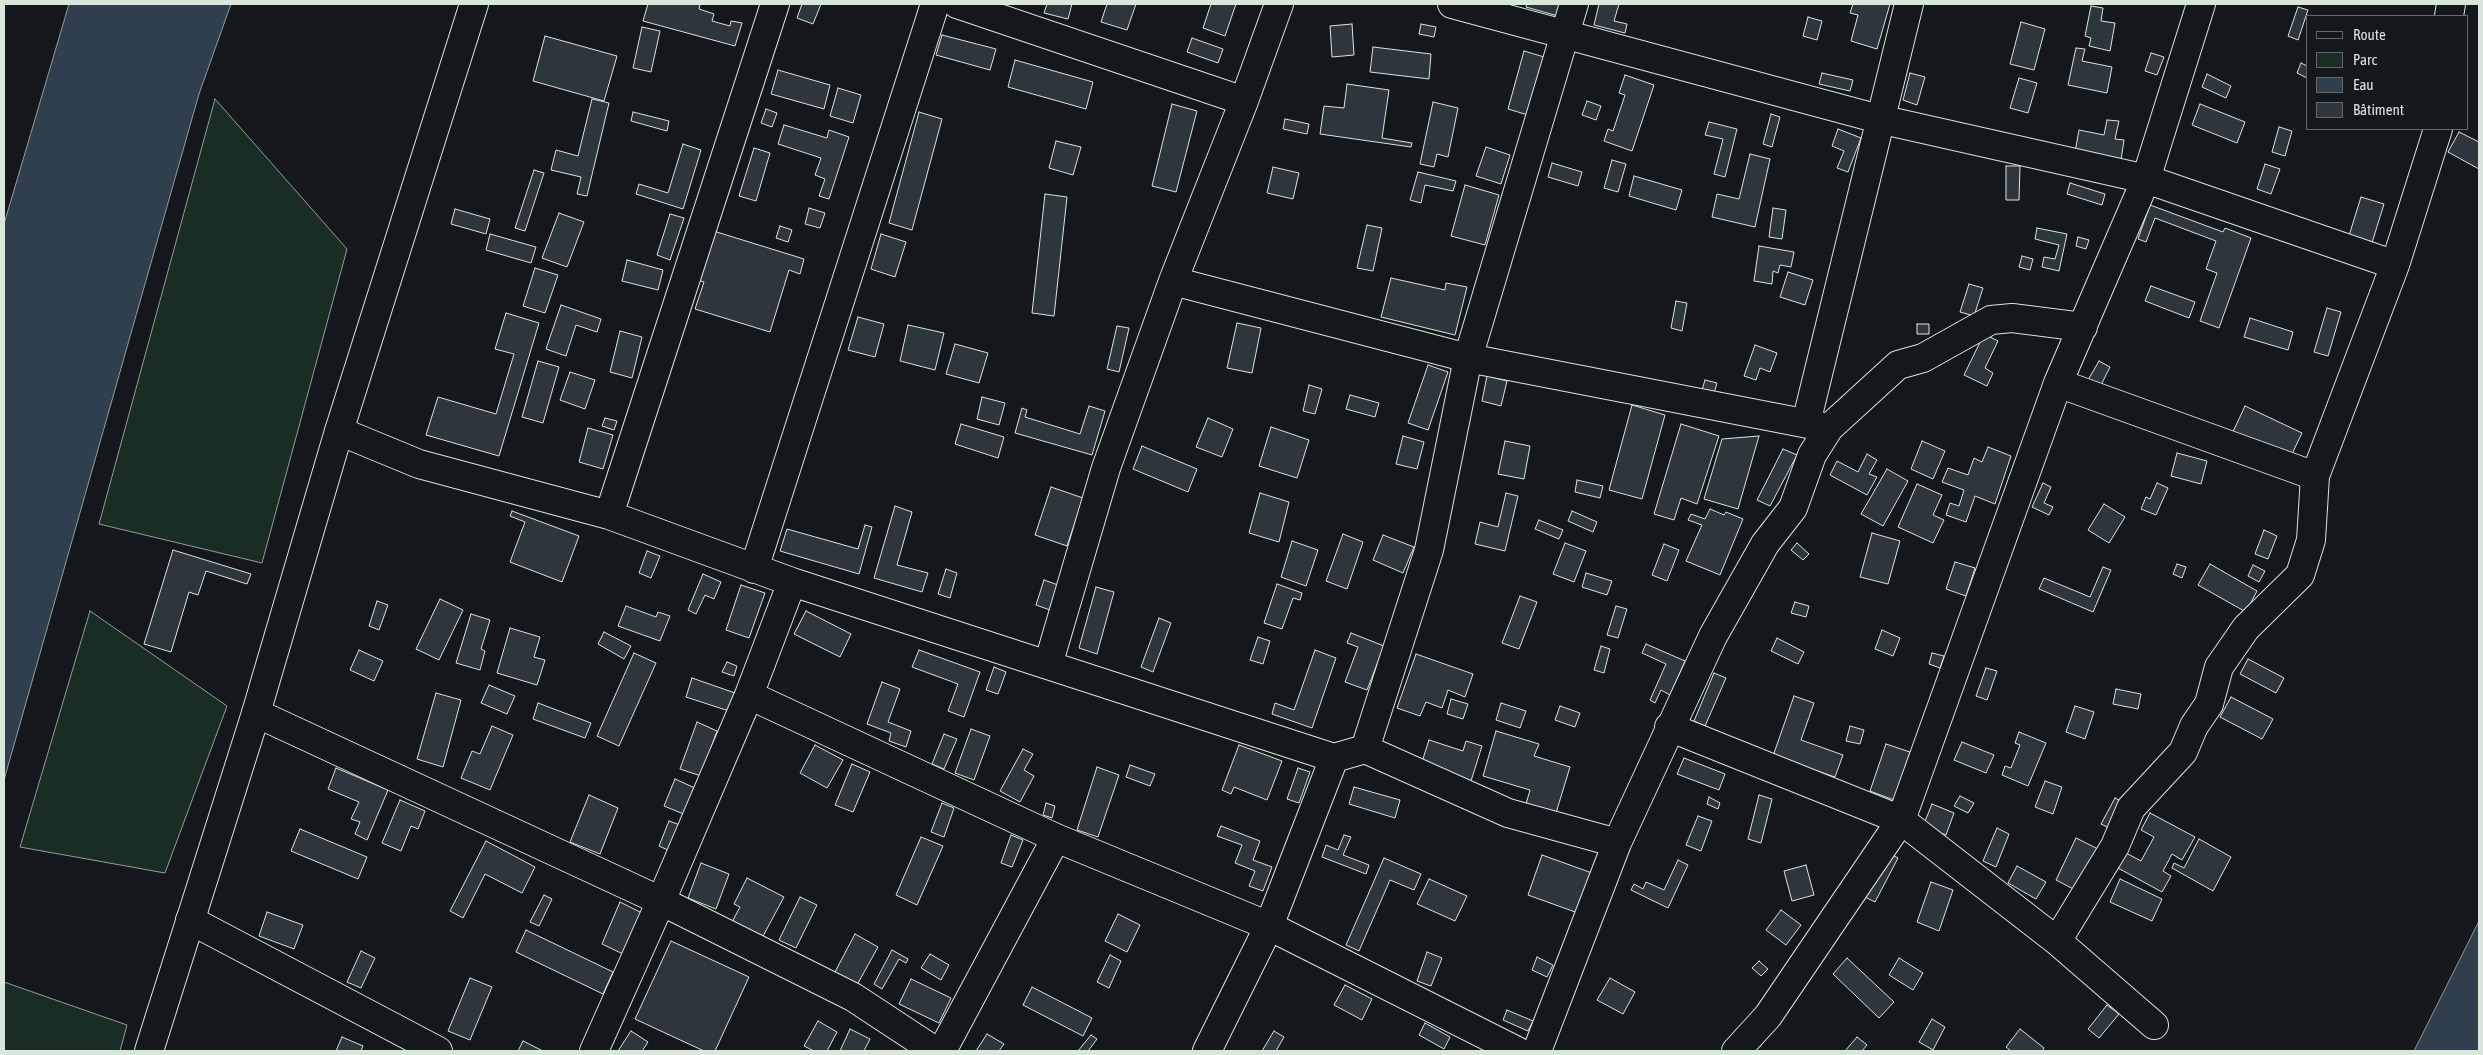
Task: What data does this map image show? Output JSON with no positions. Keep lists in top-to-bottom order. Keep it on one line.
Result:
{"legend":["Route","Parc","Eau","Bâtiment"]}
